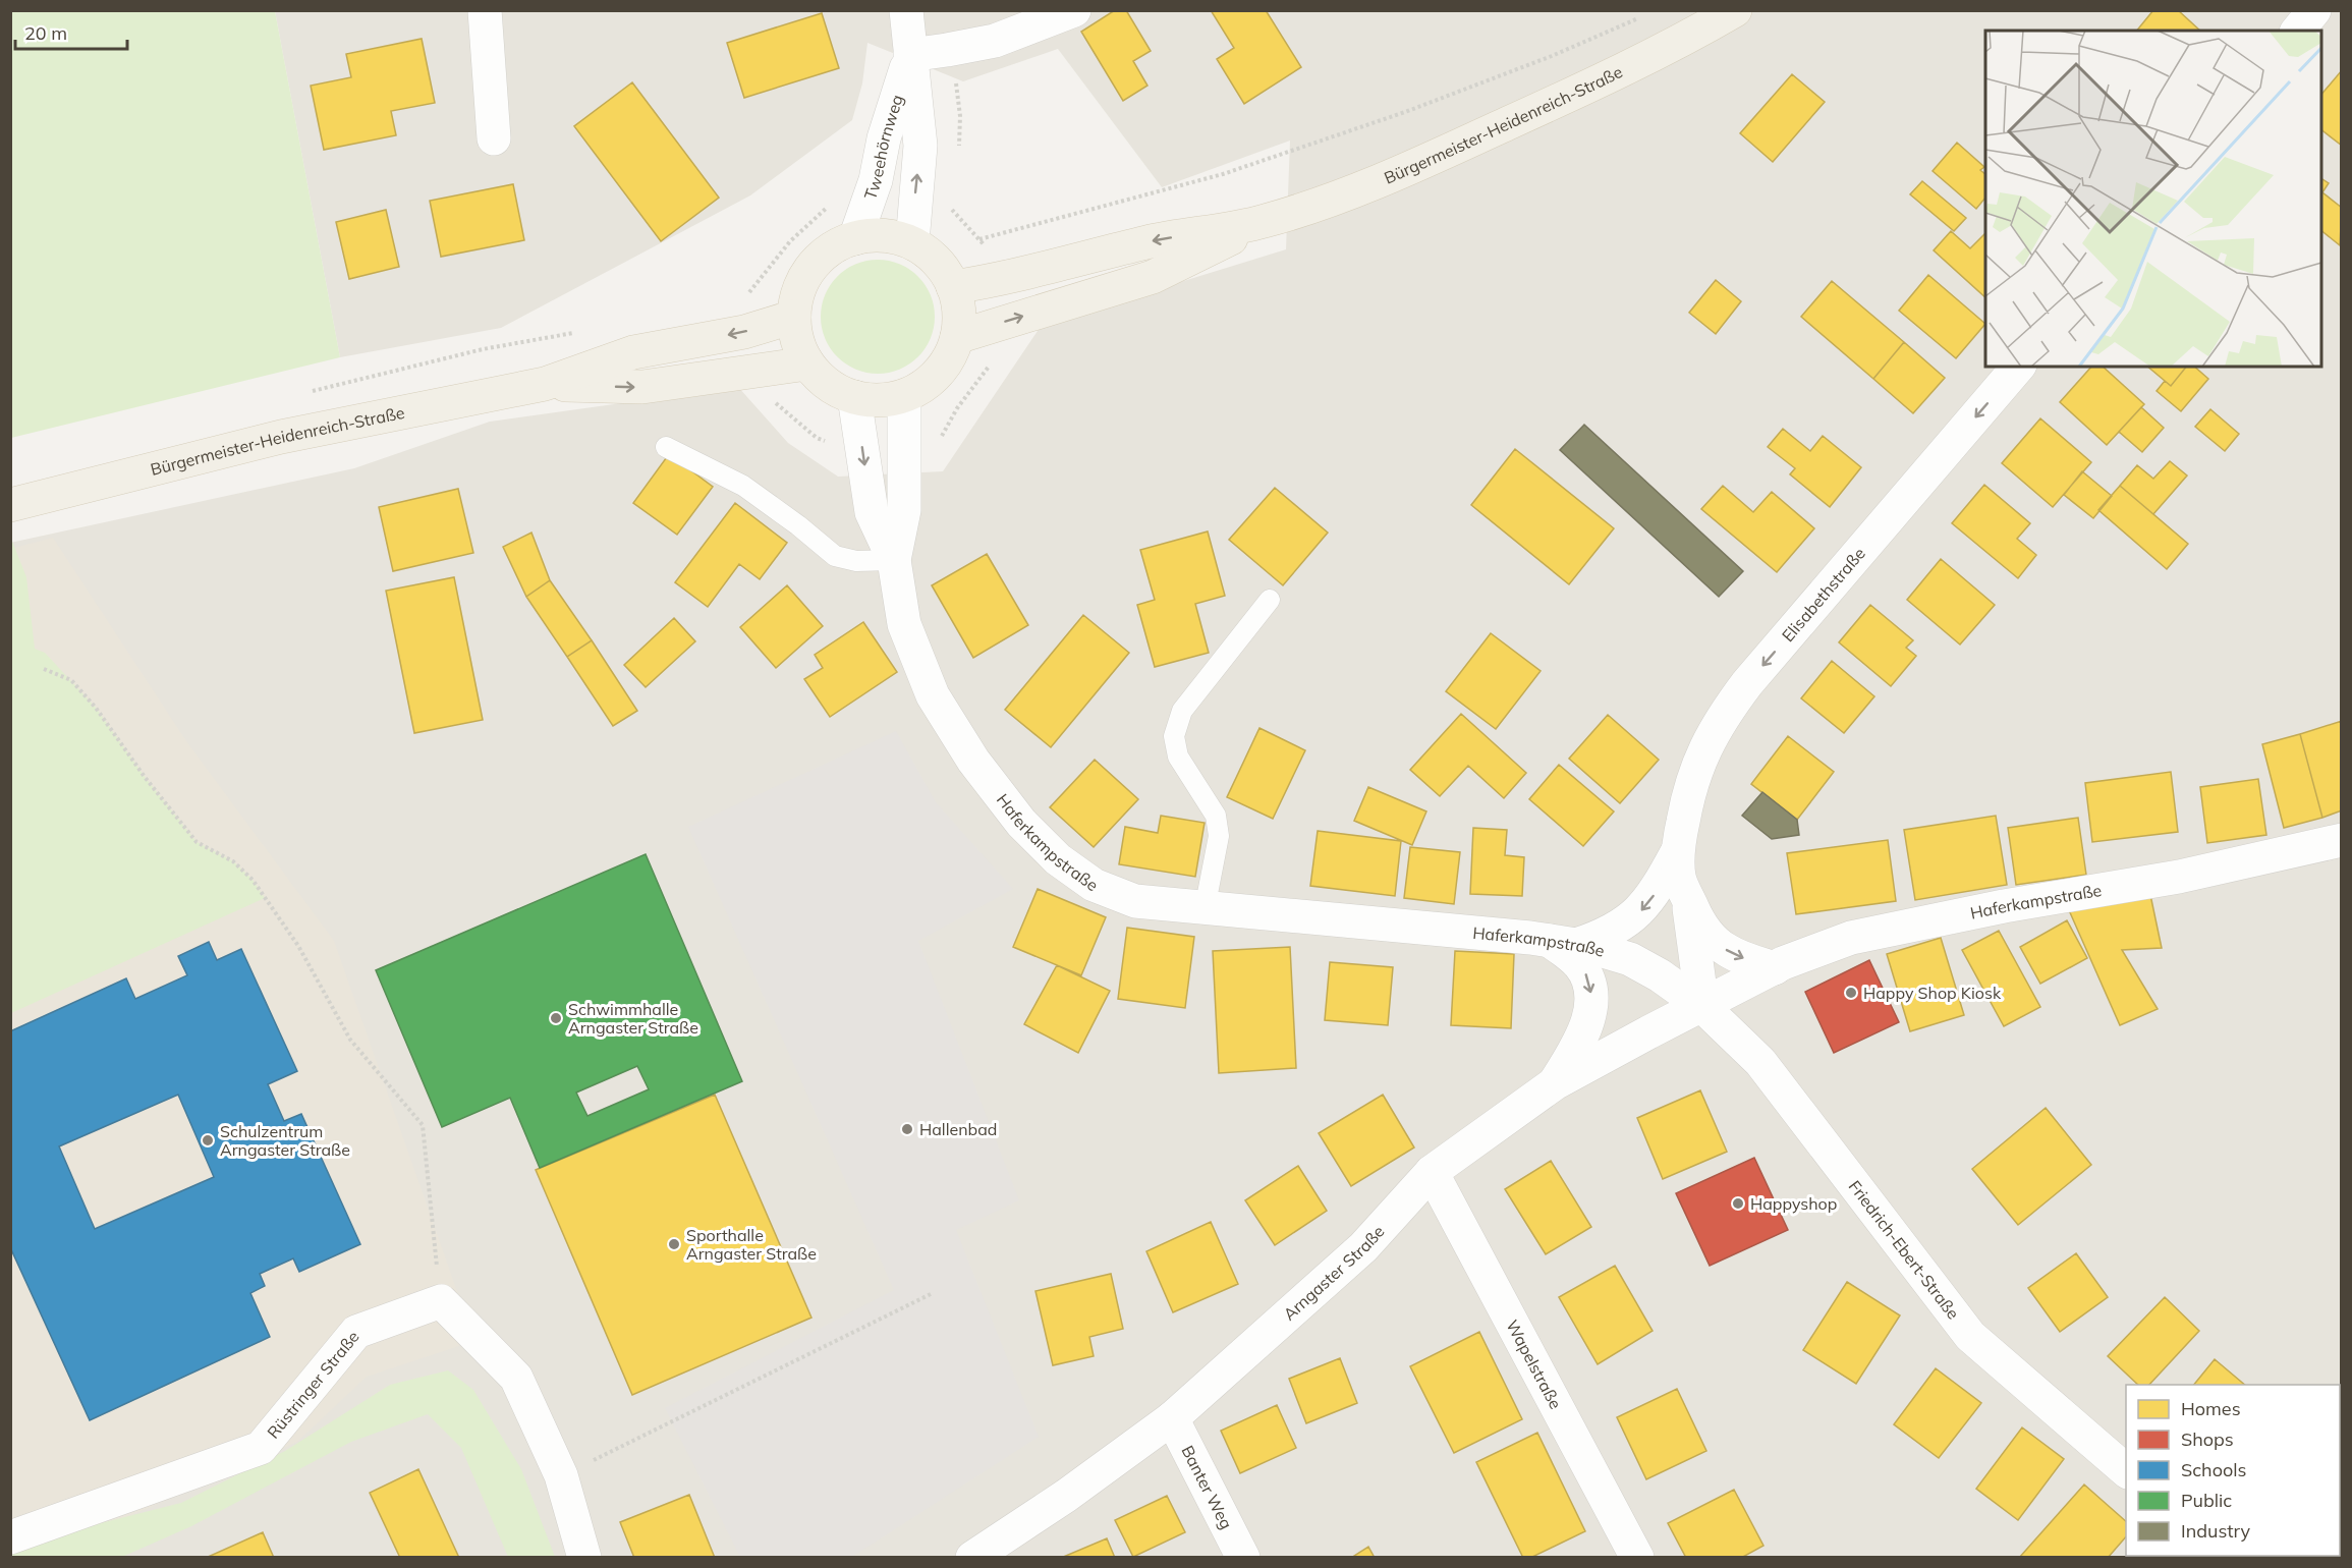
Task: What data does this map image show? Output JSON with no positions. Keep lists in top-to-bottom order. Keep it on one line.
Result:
{"streets":{"main road":["Bürgermeister-Heidenreich-Straße"],"street":["Tweehörnweg","Elisabethstraße","Haferkampstraße","Friedrich-Ebert-Straße","Arngaster Straße","Wapelstraße","Rüstringer Straße","Banter Weg"]},"crossings":[["Bürgermeister-Heidenreich-Straße","Tweehörnweg"],["Bürgermeister-Heidenreich-Straße","Haferkampstraße"],["Tweehörnweg","Haferkampstraße"],["Haferkampstraße","Friedrich-Ebert-Straße"],["Haferkampstraße","Arngaster Straße"],["Friedrich-Ebert-Straße","Arngaster Straße"],["Arngaster Straße","Wapelstraße"],["Arngaster Straße","Banter Weg"]],"one_way":["Elisabethstraße"],"places":["Happy Shop Kiosk","Schwimmhalle Arngaster Straße","Hallenbad","Schulzentrum Arngaster Straße","Happyshop","Sporthalle Arngaster Straße"],"legend":["Homes","Shops","Schools","Public","Industry"],"scale_bar":"20 m"}
